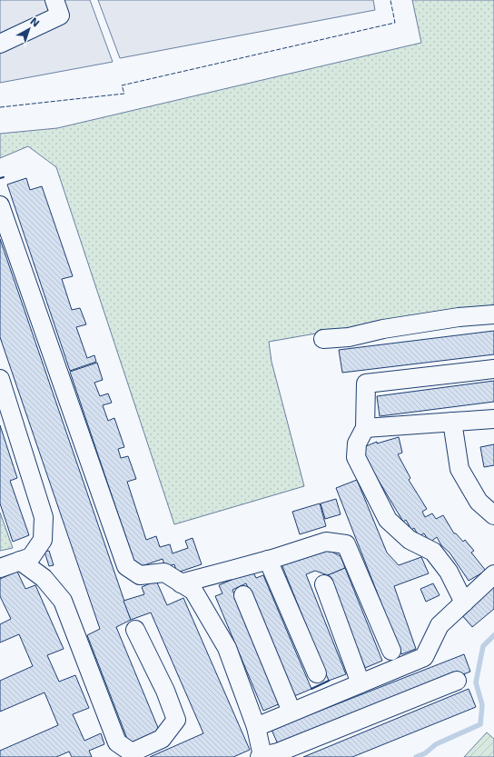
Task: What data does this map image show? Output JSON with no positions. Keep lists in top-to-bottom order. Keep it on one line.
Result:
{"north":"top right"}
